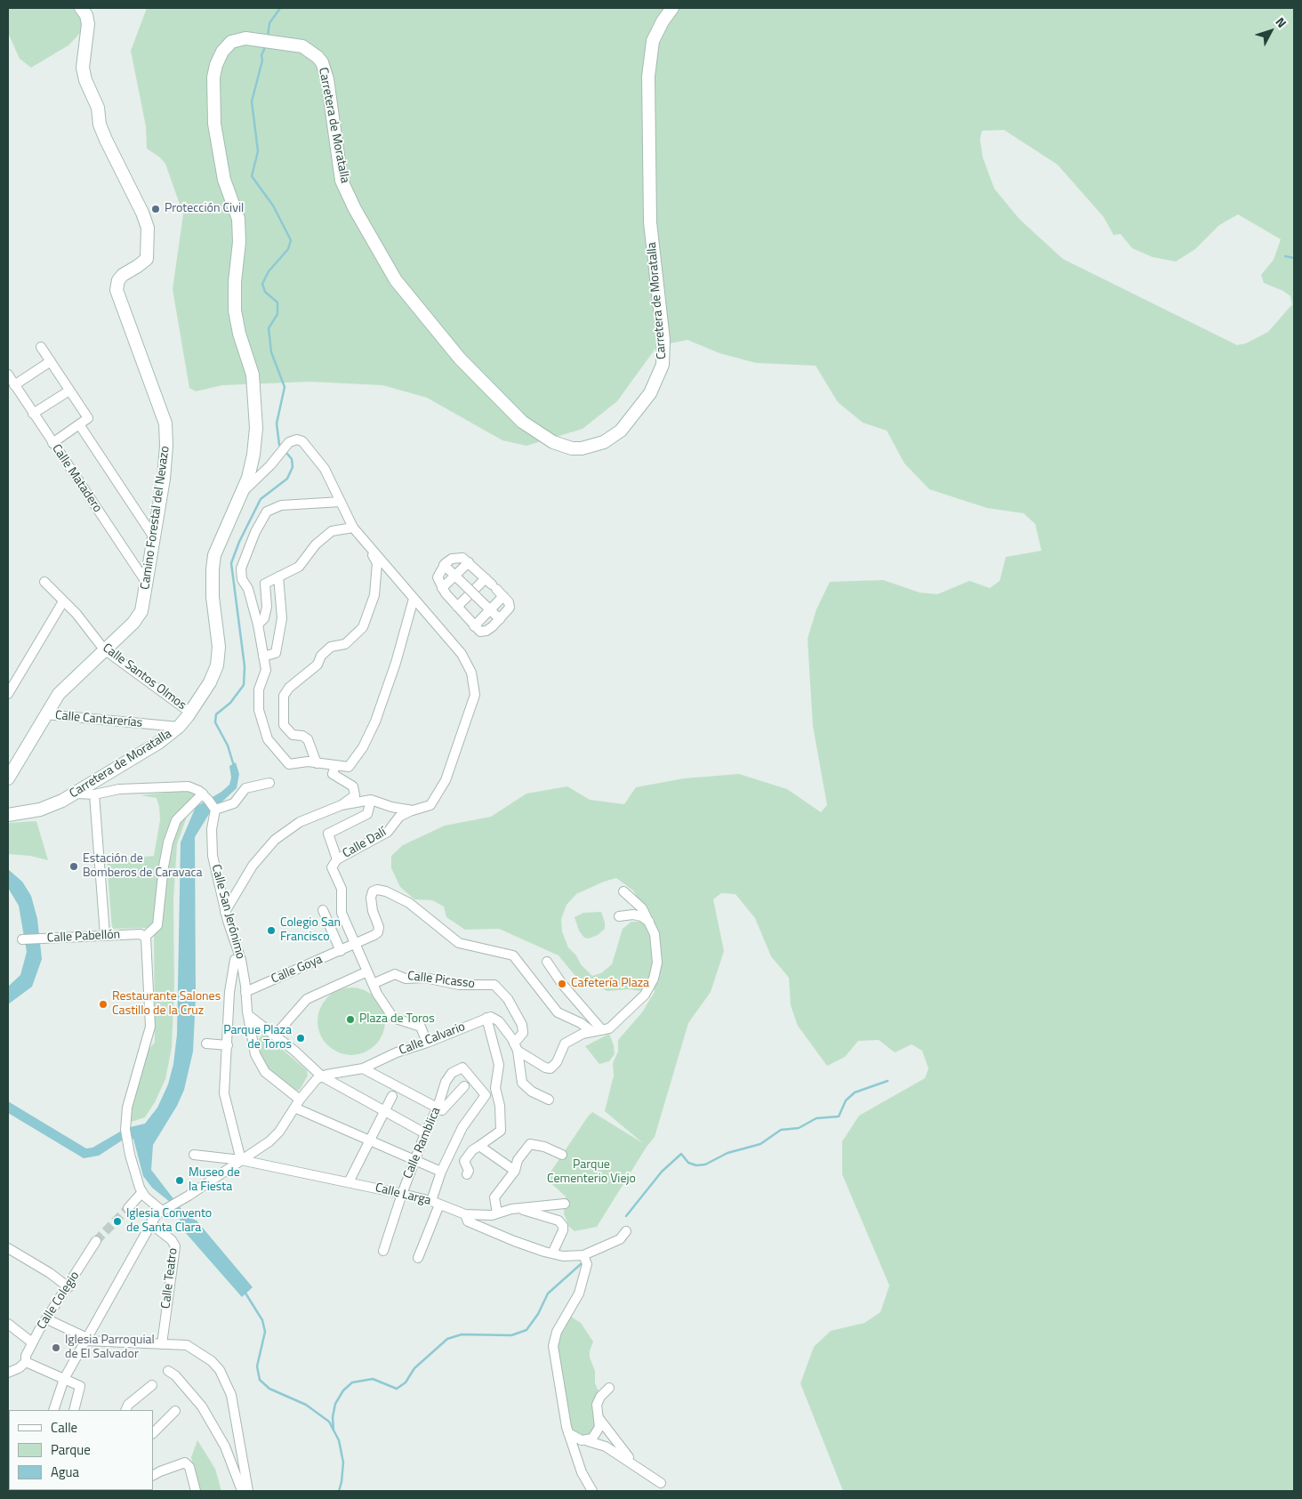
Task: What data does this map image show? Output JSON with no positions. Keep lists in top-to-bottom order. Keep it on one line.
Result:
{"streets":{"main road":["Carretera de Moratalla","Camino Forestal del Nevazo"],"street":["Calle Matadero","Calle Santos Olmos","Calle Cantarerías","Calle Dalí","Calle San Jerónimo","Calle Pabellón","Calle Goya","Calle Picasso","Calle Calvario","Calle Ramblica","Calle Larga","Calle Teatro","Calle Colegio"]},"crossings":[["Carretera de Moratalla","Calle Santos Olmos"],["Carretera de Moratalla","Calle Cantarerías"],["Calle Matadero","Camino Forestal del Nevazo"],["Camino Forestal del Nevazo","Calle Santos Olmos"],["Camino Forestal del Nevazo","Calle Cantarerías"],["Calle San Jerónimo","Calle Goya"],["Calle Ramblica","Calle Larga"]],"parks":["Parque Cementerio Viejo"],"places":["Protección Civil","Estación de Bomberos de Caravaca","Colegio San Francisco","Cafetería Plaza","Restaurante Salones Castillo de la Cruz","Plaza de Toros","Parque Plaza de Toros","Museo de la Fiesta","Iglesia Convento de Santa Clara","Iglesia Parroquial de El Salvador"],"legend":["Calle","Parque","Agua"],"north":"top right"}
